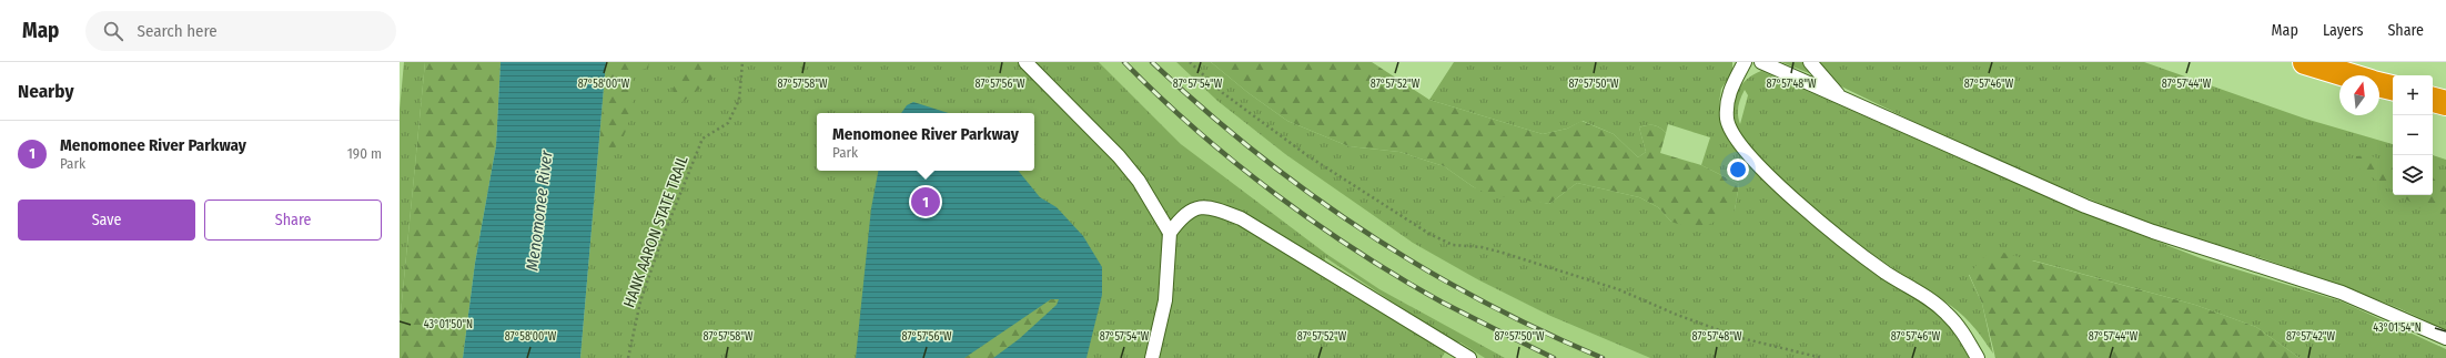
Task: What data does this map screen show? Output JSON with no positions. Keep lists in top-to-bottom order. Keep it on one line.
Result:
{"streets":{"path":["HANK AARON STATE TRAIL"]},"water":["Menomonee River"],"north":"top","page":{"header":"Map","search":"Search here","nav":["Map","Layers","Share"],"heading":"Nearby","map_buttons":["+","−"],"popup":["Menomonee River Parkway","Park"],"list":[{"mark":"1","name":"Menomonee River Parkway","note":"Park","value":"190 m"}],"pins":"1","buttons":["Save","Share"]},"coordinates":["87°58'00\"W","87°57'44\"W","87°57'58\"W","87°57'56\"W","87°57'54\"W","87°57'52\"W","87°57'50\"W","87°57'48\"W","87°57'46\"W","43°01'50\"N","43°01'54\"N","87°57'42\"W"]}
